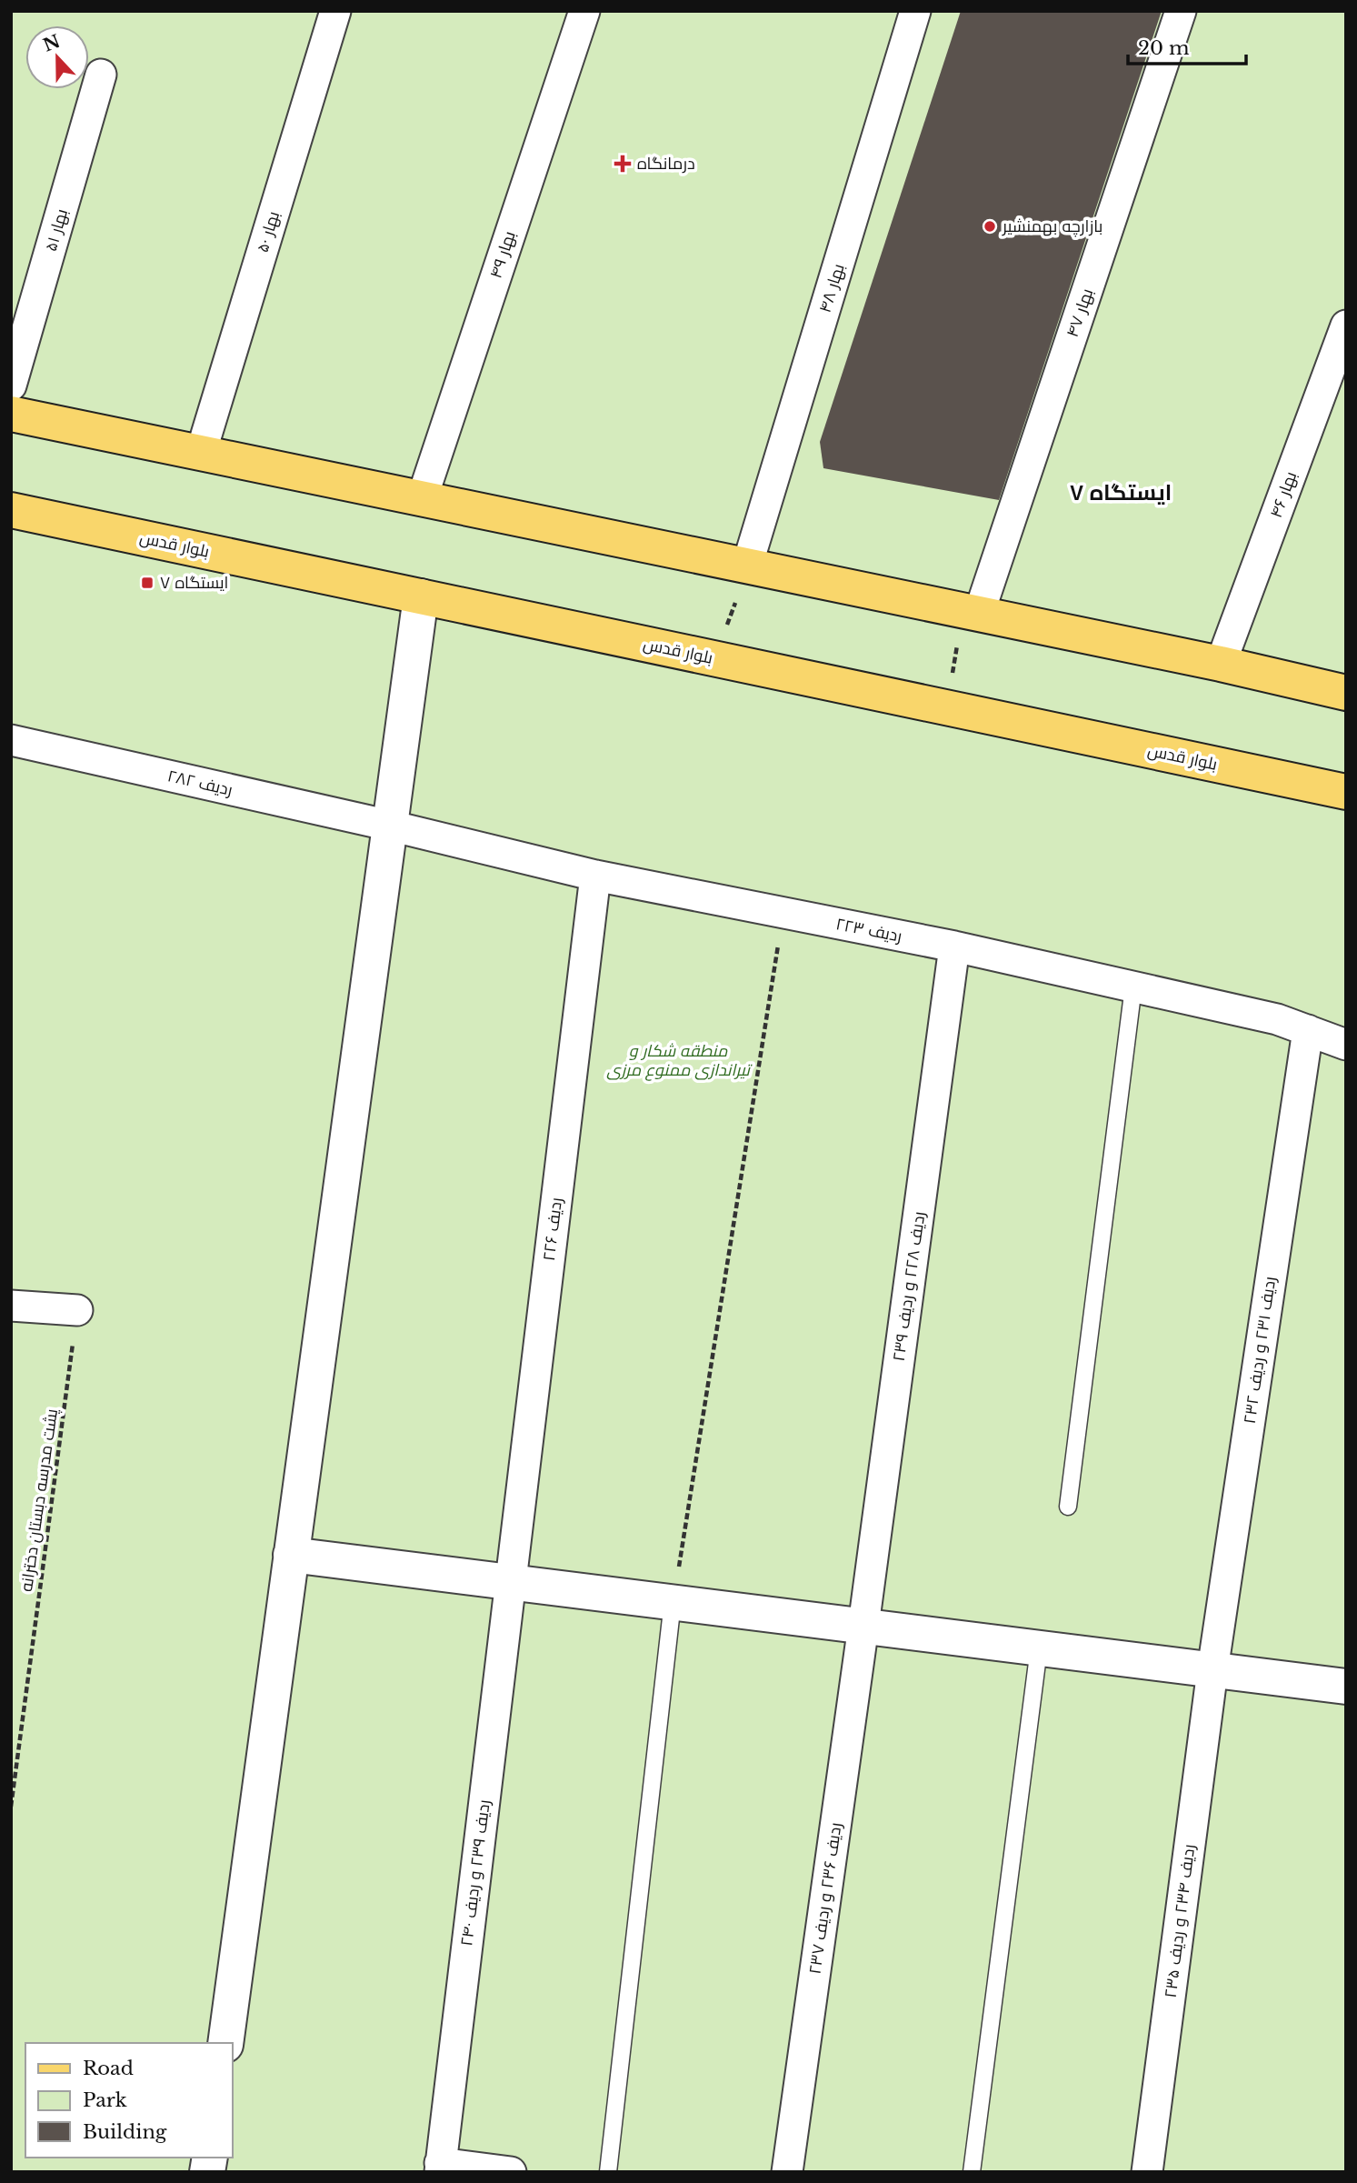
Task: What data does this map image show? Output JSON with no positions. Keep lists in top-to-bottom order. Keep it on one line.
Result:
{"streets":{"main road":["بلوار قدس"],"street":["بهار ۵۱","بهار ۵۰","بهار ۴۹","بهار ۴۸","بهار ۴۷","بهار ۴۶","ردیف ۲۸۲","ردیف ۲۲۳","ردیف ۲۲۶","ردیف ۲۲۸ و ردیف ۲۳۹","ردیف ۲۳۱ و ردیف ۲۳۲","ردیف ۲۳۹ و ردیف ۲۴۰","ردیف ۲۳۶ و ردیف ۲۳۷","ردیف ۲۳۴ و ردیف ۲۳۵"],"path":["پشت مدرسه دبستان دخترانه"]},"crossings":[["ردیف ۲۸۲","ردیف ۲۲۳"],["ردیف ۲۲۳","ردیف ۲۲۶"],["ردیف ۲۲۳","ردیف ۲۲۸ و ردیف ۲۳۹"],["ردیف ۲۲۳","ردیف ۲۳۱ و ردیف ۲۳۲"],["ردیف ۲۲۶","ردیف ۲۳۹ و ردیف ۲۴۰"],["ردیف ۲۲۸ و ردیف ۲۳۹","ردیف ۲۳۶ و ردیف ۲۳۷"],["ردیف ۲۳۱ و ردیف ۲۳۲","ردیف ۲۳۴ و ردیف ۲۳۵"]],"districts":["ایستگاه ۷"],"parks":["منطقه شکار و تیراندازی ممنوع مرزی"],"places":{"health":["درمانگاه"],"other":["بازارچه بهمنشیر"],"transit":["ایستگاه ۷"]},"legend":["Road","Park","Building"],"scale_bar":"20 m","north":"top"}
